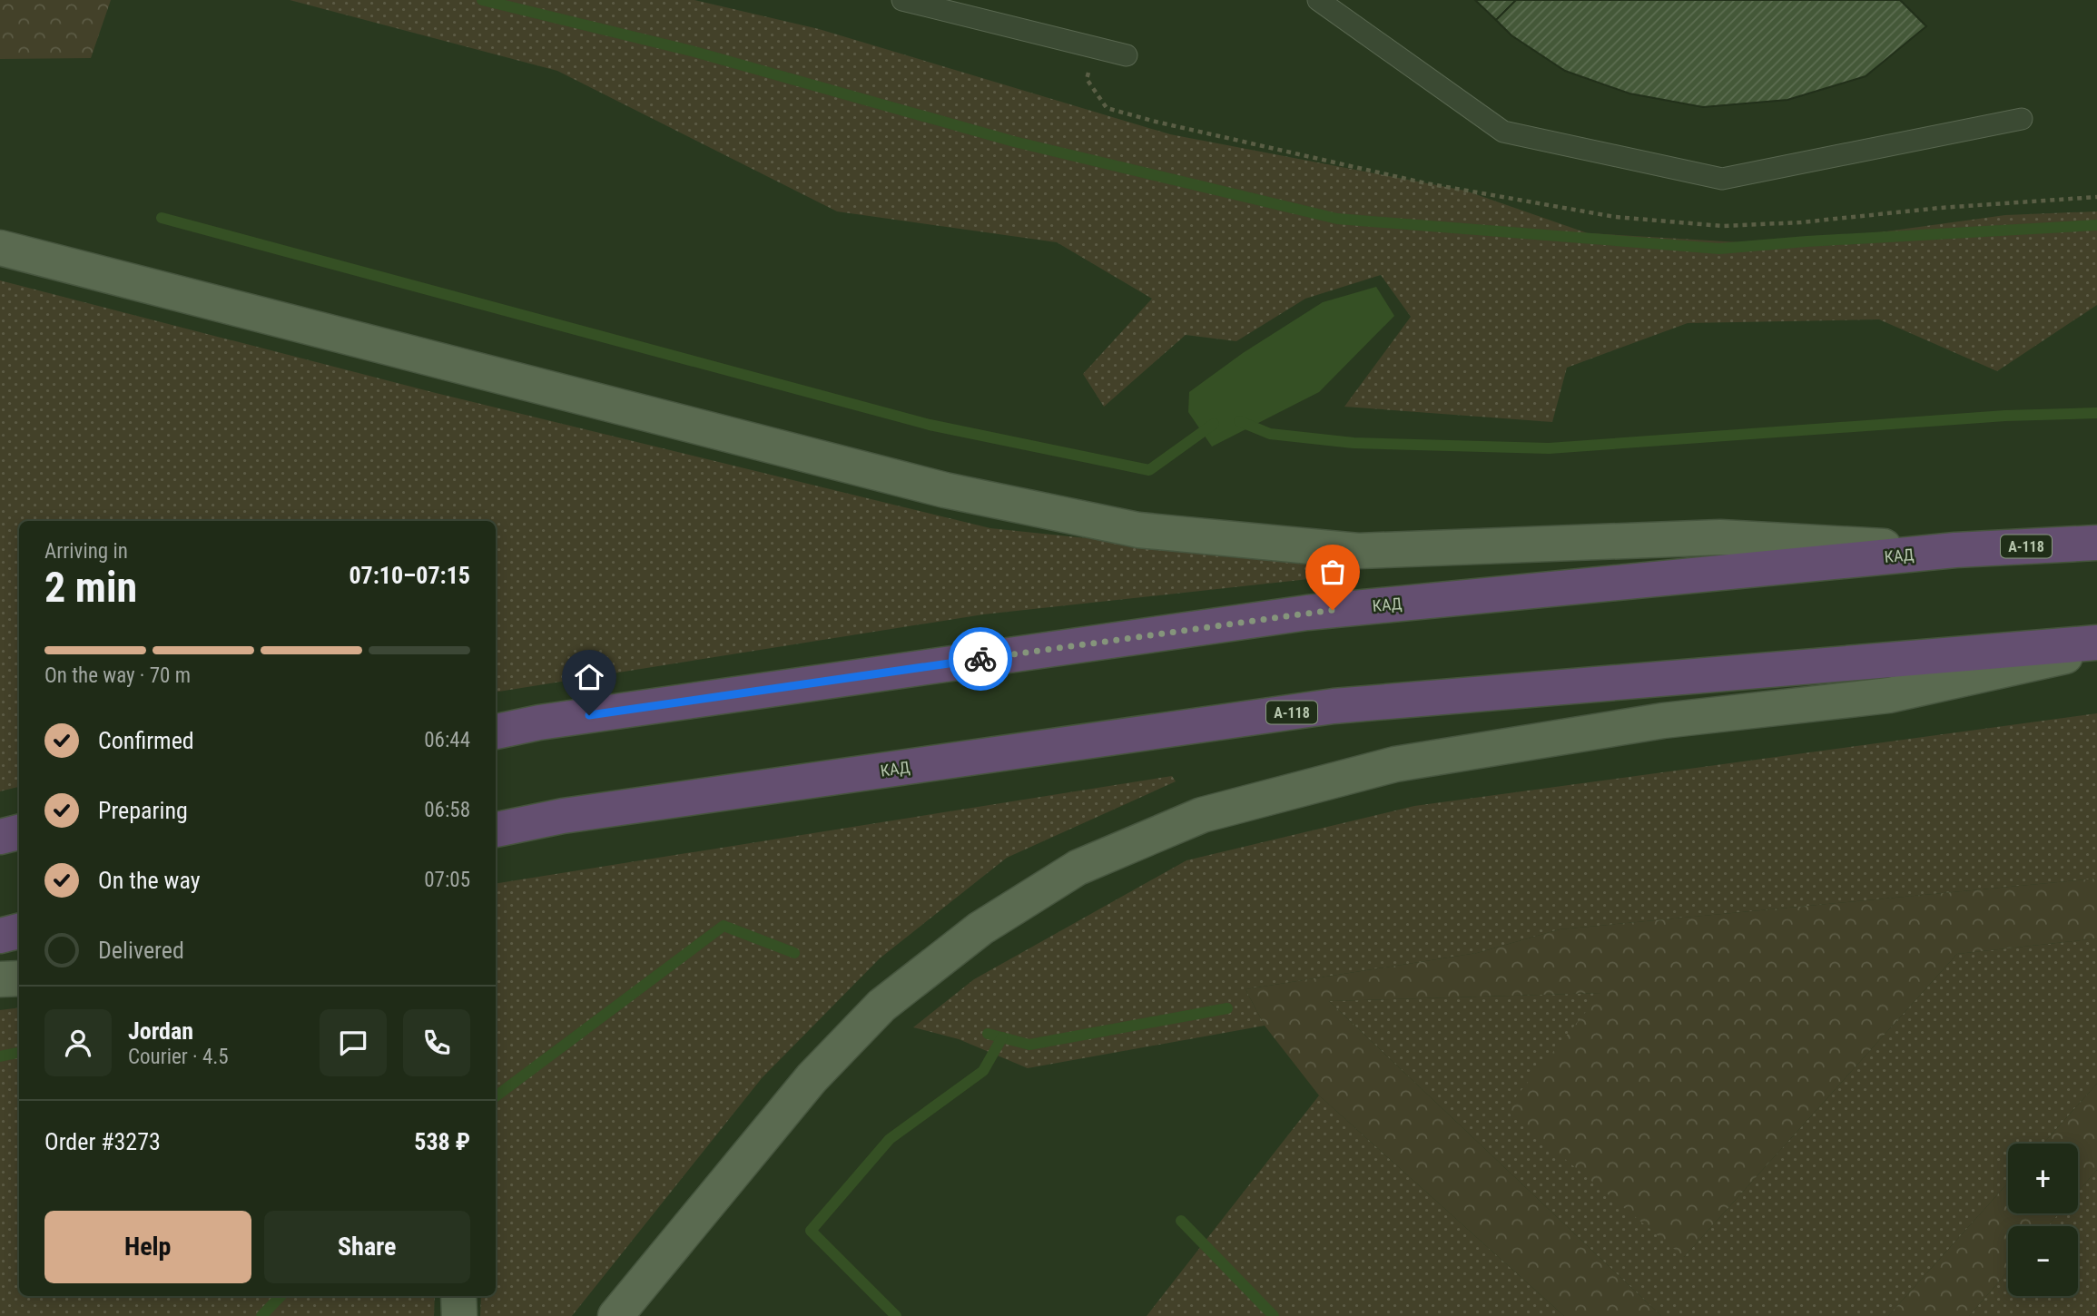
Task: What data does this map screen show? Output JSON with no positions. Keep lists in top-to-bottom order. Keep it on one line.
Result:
{"streets":{"highway":["А-118","КАД"]},"page":{"heading":["2 min","Arriving in","07:10–07:15"],"panel":["Jordan","Courier · 4.5","Order #3273","538 ₽"],"bar":"On the way · 70 m","list":[["Confirmed","06:44"],["Preparing","06:58"],["On the way","07:05"],"Delivered"],"map_buttons":["+","−"],"buttons":["Help","Share"]}}
